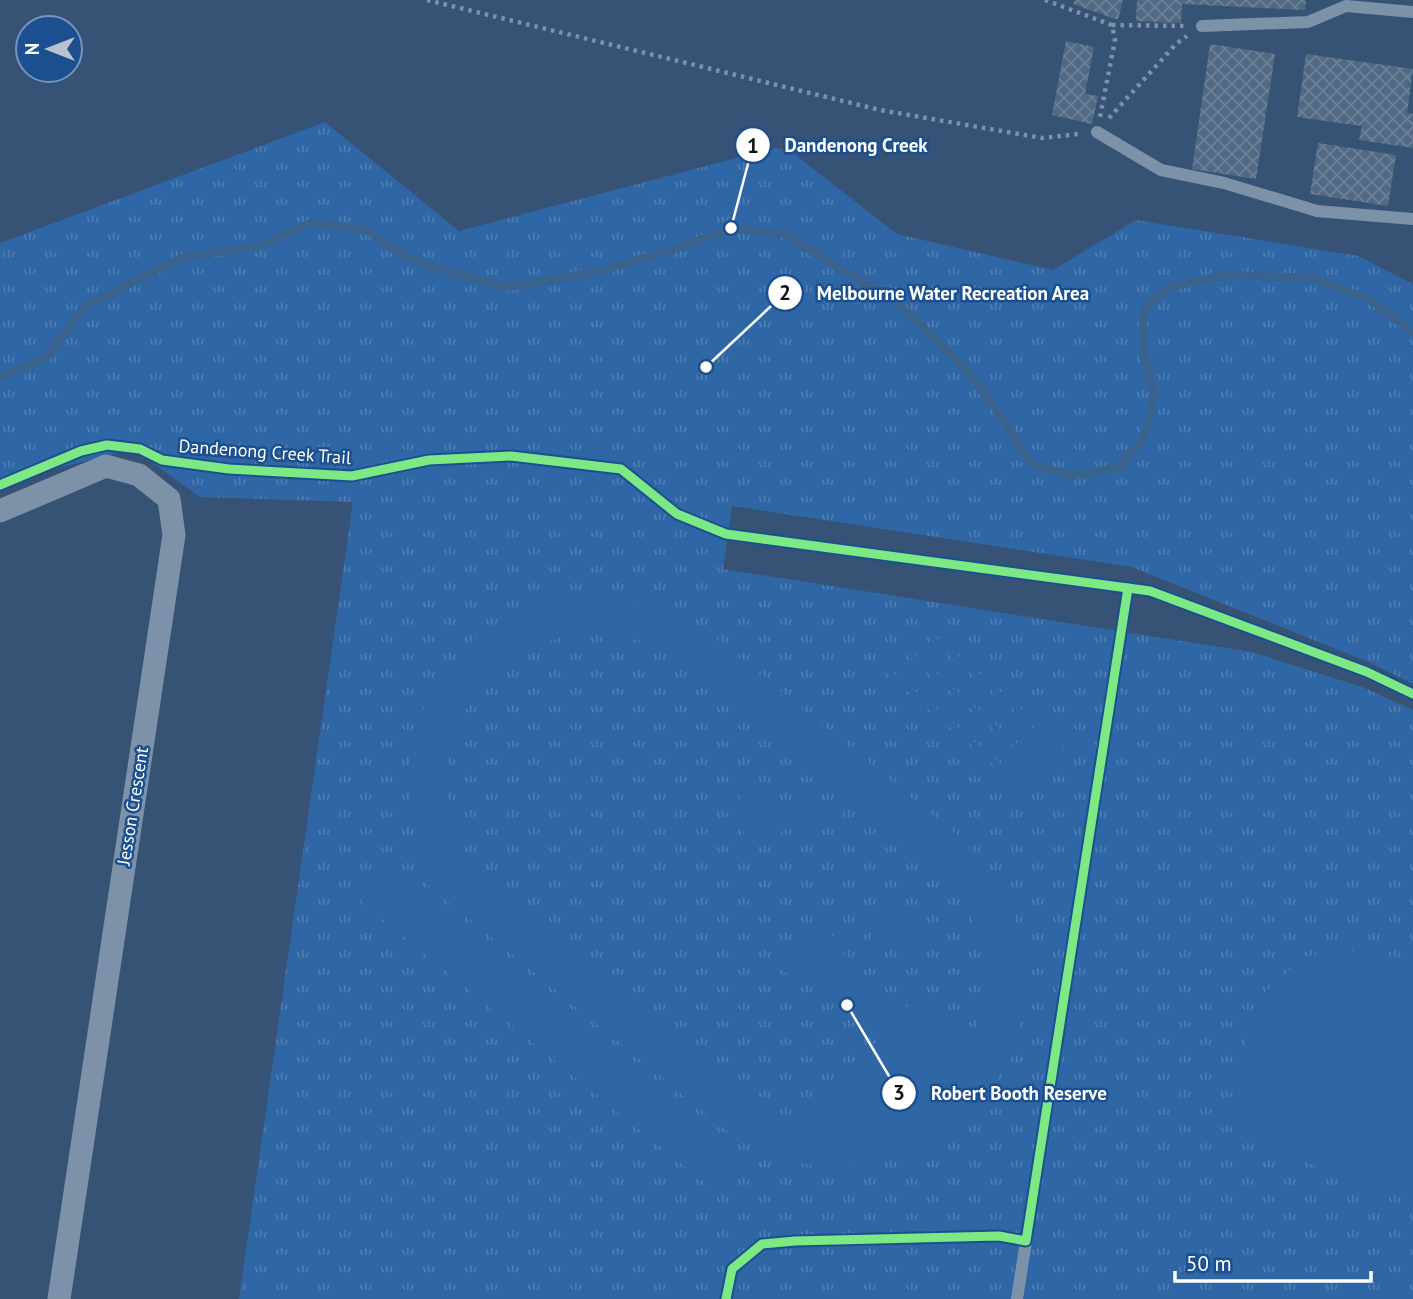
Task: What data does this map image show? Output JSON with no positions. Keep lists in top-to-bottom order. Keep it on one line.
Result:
{"streets":{"street":["Jesson Crescent"],"cycle path":["Dandenong Creek Trail"]},"places":["Dandenong Creek","Melbourne Water Recreation Area","Robert Booth Reserve"],"scale_bar":"50 m","north":"left"}
